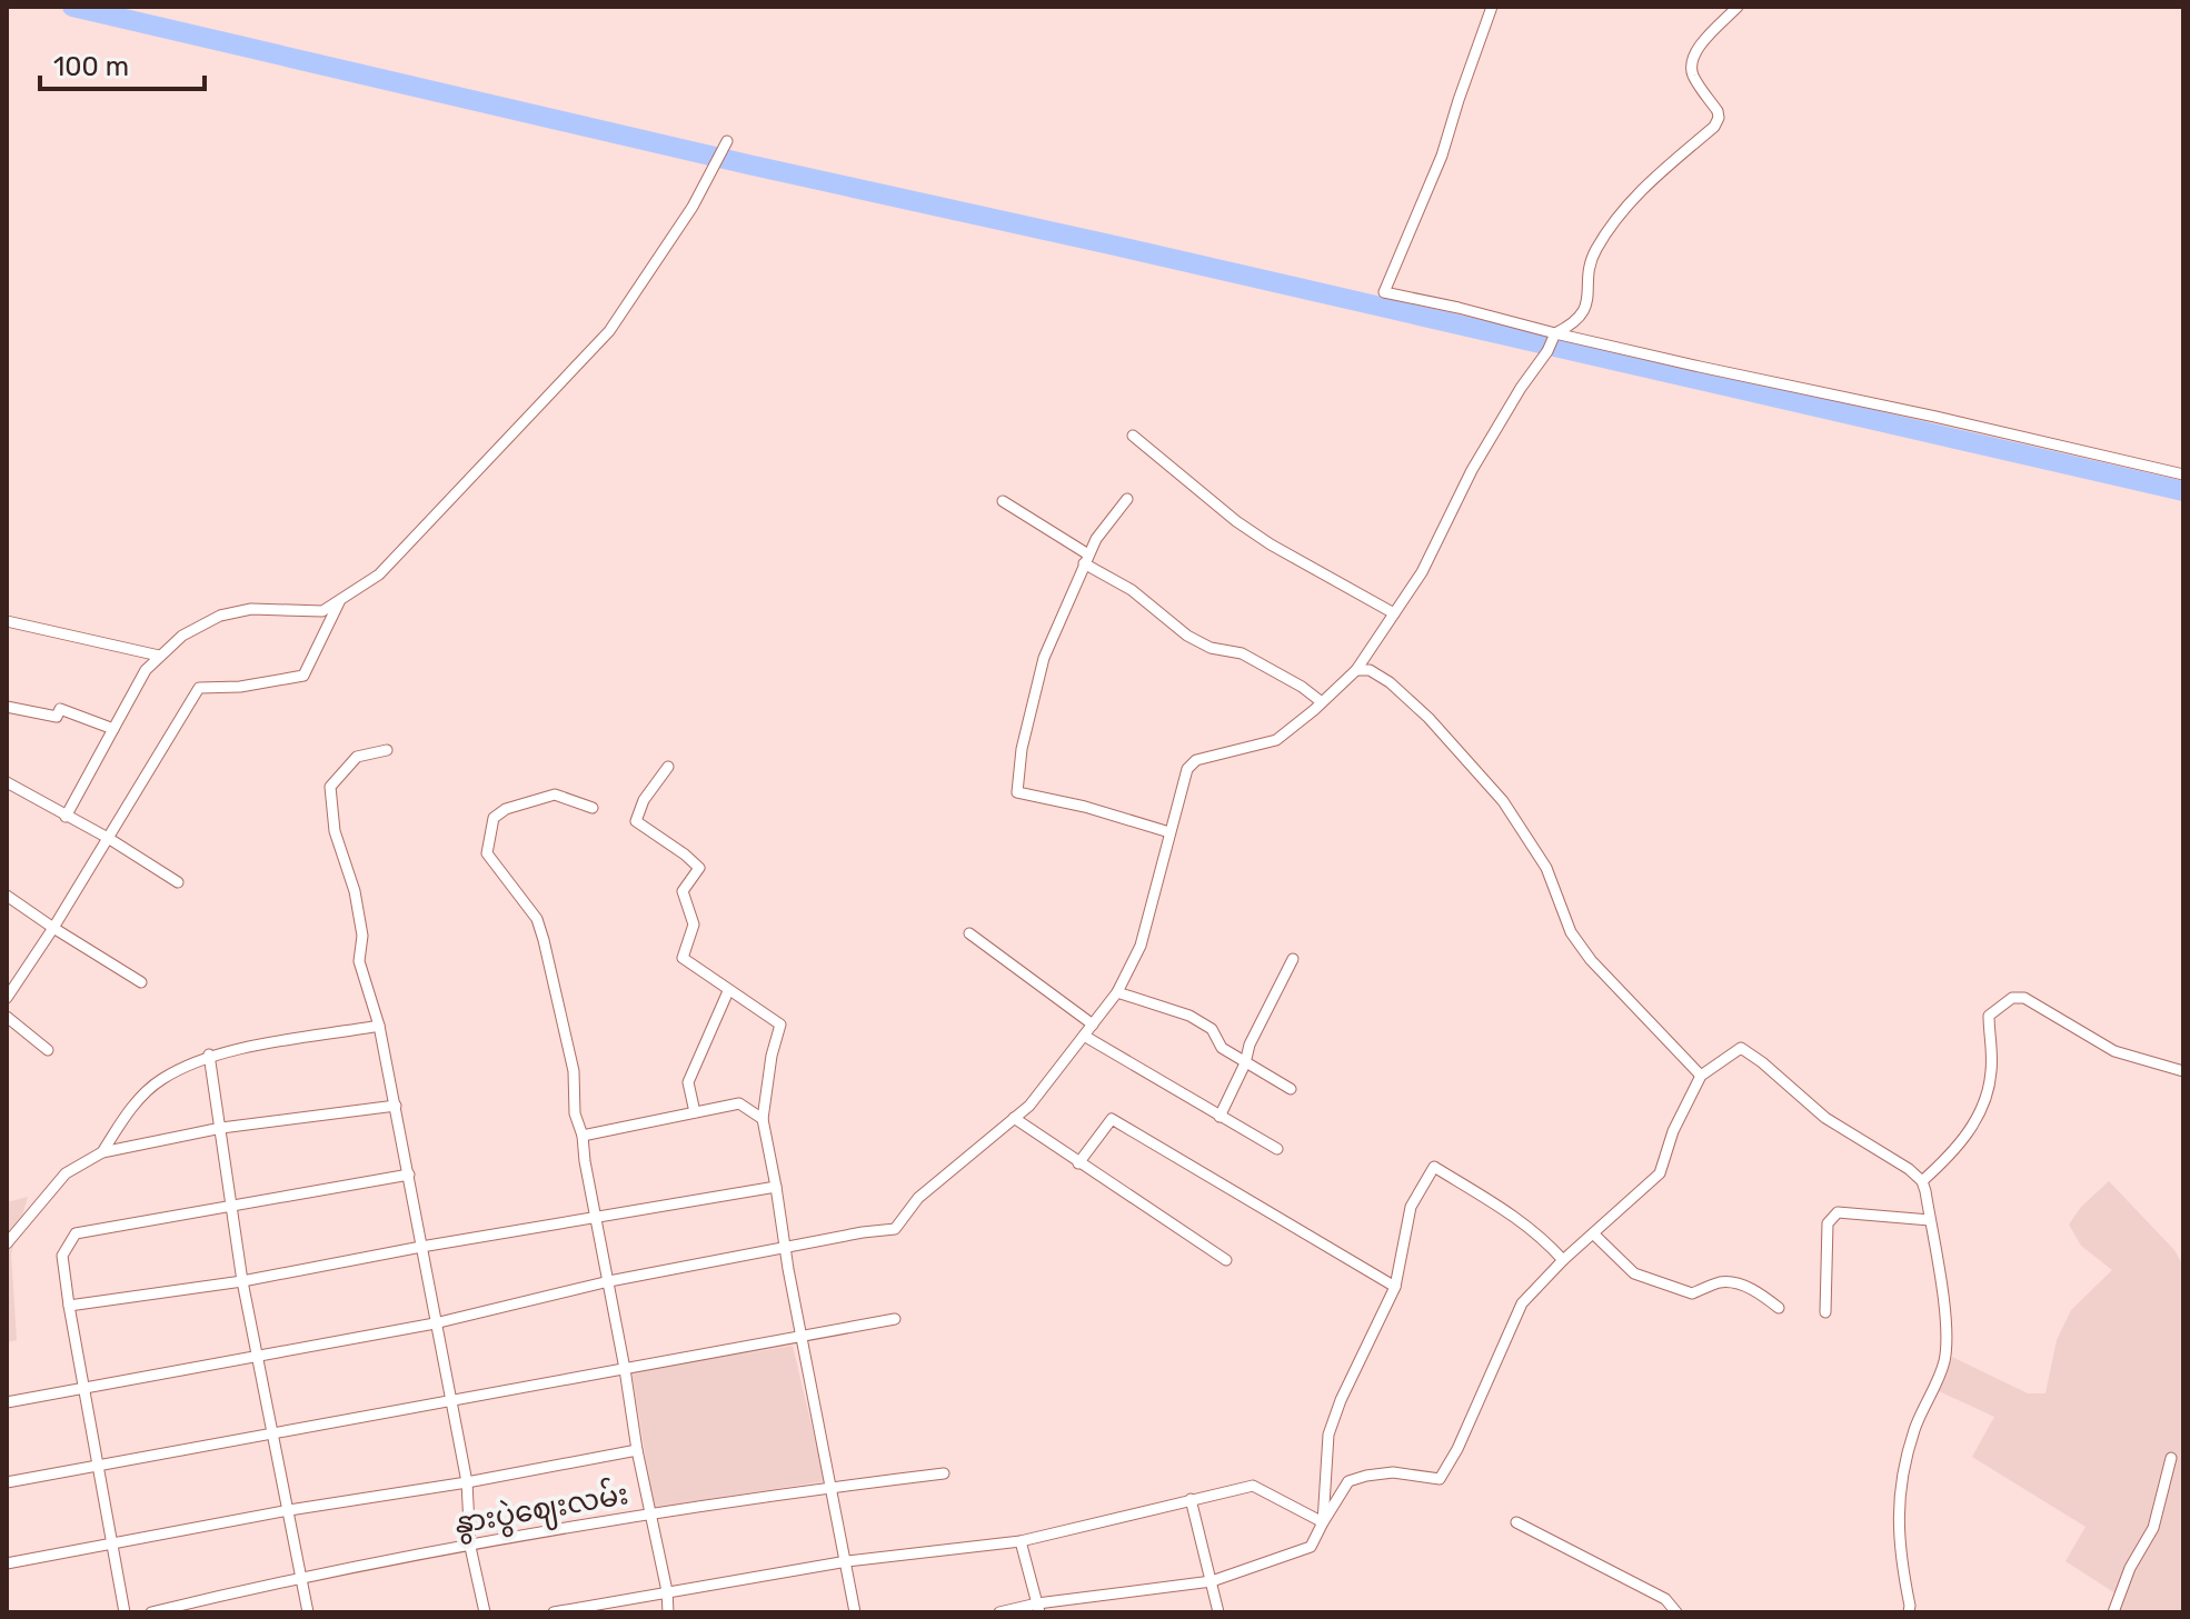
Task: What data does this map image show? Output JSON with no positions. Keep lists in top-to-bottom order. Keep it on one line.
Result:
{"streets":{"street":["နွားပွဲဈေးလမ်း"]},"scale_bar":"100 m"}
